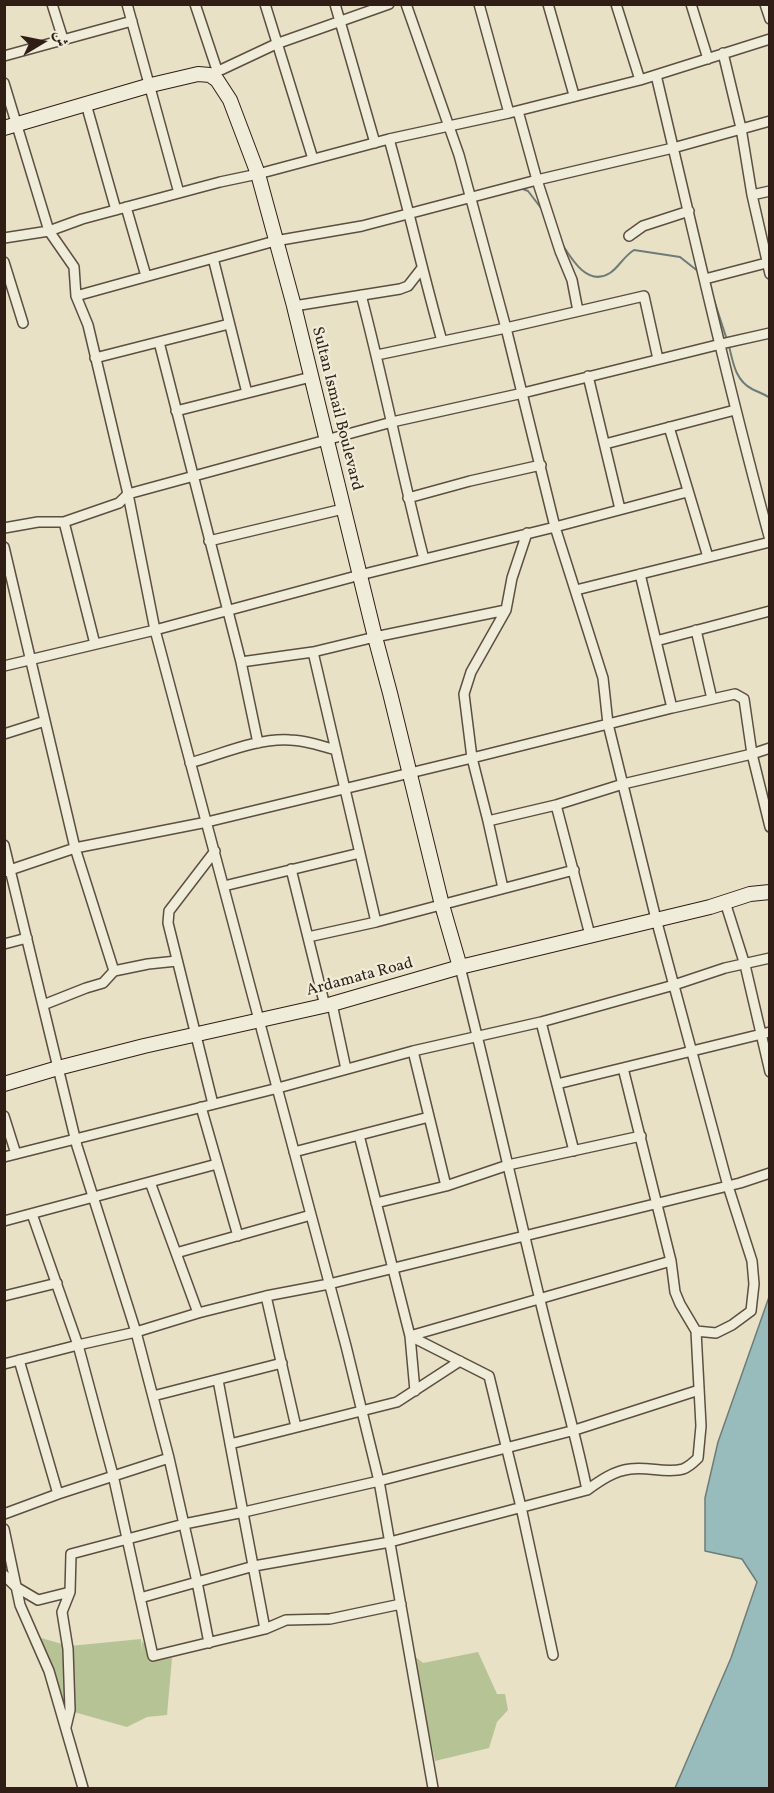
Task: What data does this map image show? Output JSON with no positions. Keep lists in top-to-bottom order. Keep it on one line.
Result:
{"streets":{"street":["Sultan Ismail Boulevard","Ardamata Road"]},"crossings":[["Sultan Ismail Boulevard","Ardamata Road"]],"north":"right"}
